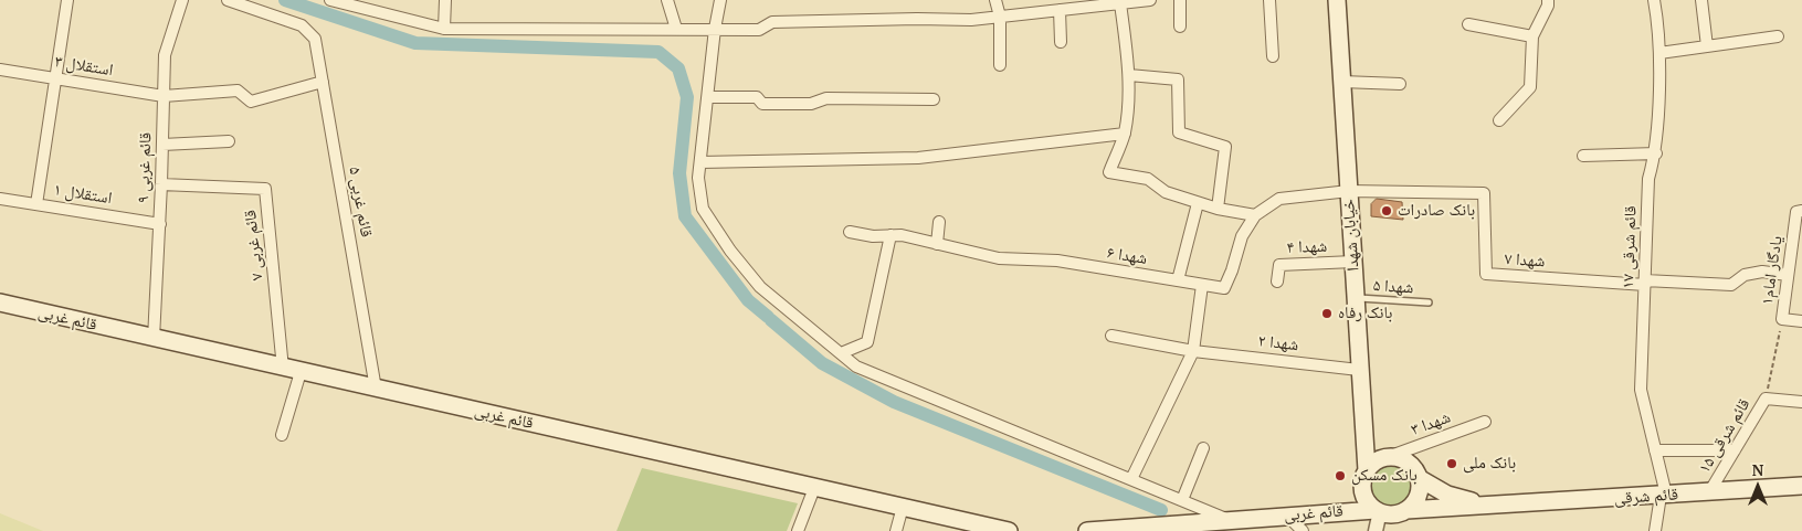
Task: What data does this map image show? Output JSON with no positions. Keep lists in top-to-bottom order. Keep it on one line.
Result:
{"streets":{"main road":["خیابان شهدا","قائم غربی","قائم شرقی"],"street":["استقلال ۳","قائم غربی ۹","استقلال ۱","قائم غربی ۵","قائم غربی ۷","شهدا ۴","قائم شرقی ۱۷","شهدا ۶","شهدا ۷","یادگار امام۱","شهدا ۲","شهدا ۳","قائم شرقی ۱۵"],"lane":["شهدا ۵"]},"crossings":[["استقلال ۳","قائم غربی ۹"],["استقلال ۳","قائم غربی ۵"],["قائم غربی ۹","استقلال ۱"],["قائم غربی ۹","قائم غربی ۷"],["قائم غربی ۹","قائم غربی"],["قائم غربی ۵","قائم غربی"],["خیابان شهدا","شهدا ۴"],["خیابان شهدا","شهدا ۶"],["خیابان شهدا","شهدا ۷"],["خیابان شهدا","شهدا ۵"],["خیابان شهدا","قائم غربی"],["خیابان شهدا","شهدا ۲"],["خیابان شهدا","شهدا ۳"],["خیابان شهدا","قائم شرقی"],["قائم غربی ۷","قائم غربی"],["قائم شرقی ۱۷","شهدا ۷"],["قائم شرقی ۱۷","قائم شرقی"],["شهدا ۶","شهدا ۷"],["قائم غربی","شهدا ۳"],["قائم غربی","قائم شرقی"],["شهدا ۳","قائم شرقی"],["قائم شرقی ۱۵","قائم شرقی"]],"places":["بانک صادرات","بانک رفاه","بانک ملی","بانک مسکن"],"north":"top"}
